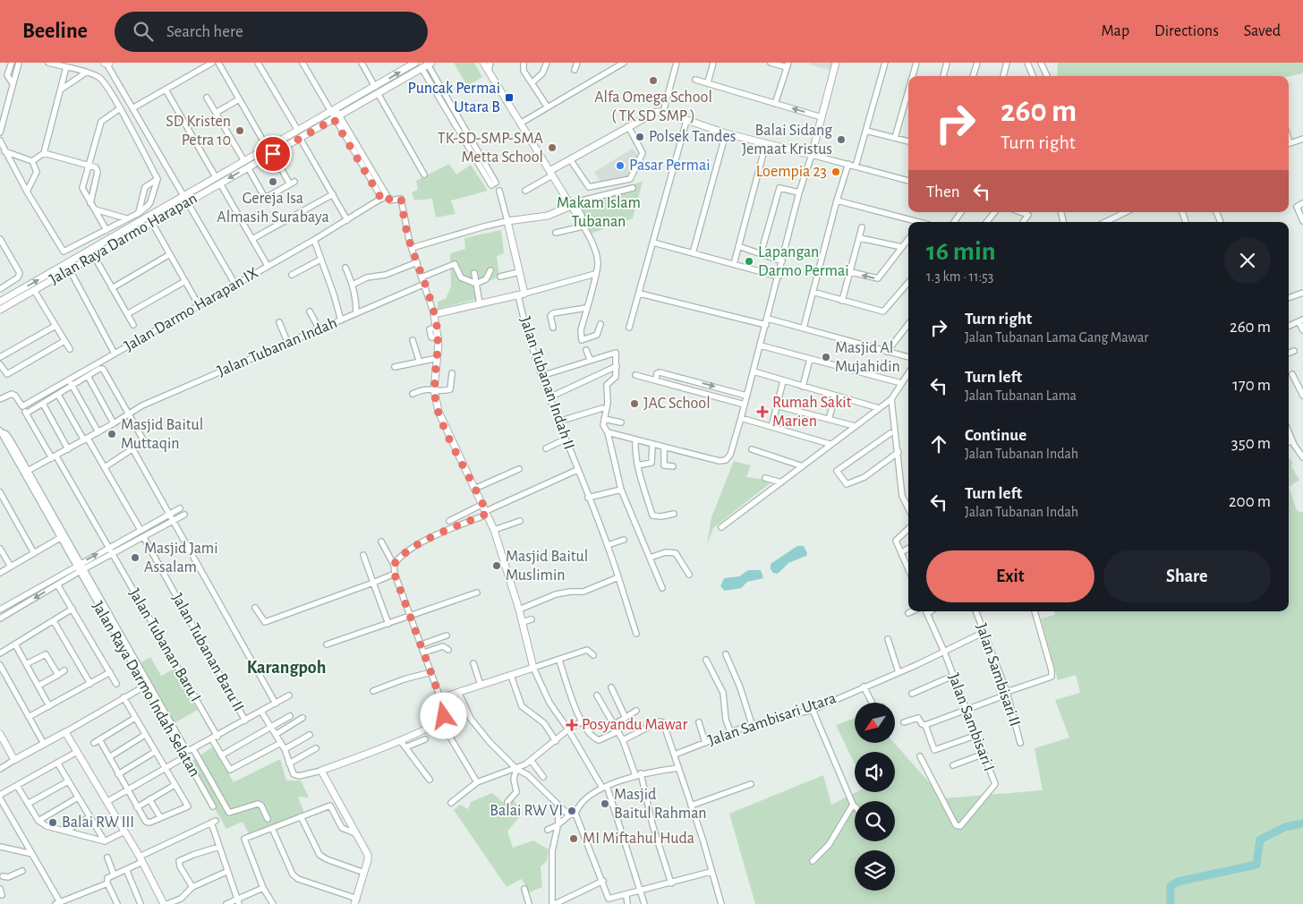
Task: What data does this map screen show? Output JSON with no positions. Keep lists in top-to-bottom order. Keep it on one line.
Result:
{"streets":{"street":["Jalan Raya Darmo Harapan","Jalan Darmo Harapan IX","Jalan Tubanan Indah","Jalan Tubanan Indah II","Jalan Tubanan Baru I","Jalan Tubanan Baru II","Jalan Sambisari II","Jalan Raya Darmo Indah Selatan","Jalan Sambisari Utara","Jalan Sambisari I"]},"crossings":[["Jalan Darmo Harapan IX","Jalan Tubanan Baru I"],["Jalan Tubanan Indah","Jalan Tubanan Baru I"],["Jalan Sambisari II","Jalan Sambisari Utara"],["Jalan Sambisari Utara","Jalan Sambisari I"]],"districts":["Karangpoh"],"parks":["Makam Islam Tubanan"],"places":{"other":["Alfa Omega School ( TK SD SMP )","SD Kristen Petra 10","Polsek Tandes","Balai Sidang Jemaat Kristus","TK-SD-SMP-SMA Metta School","Pasar Permai","Loempia 23","Gereja Isa Almasih Surabaya","Lapangan Darmo Permai","Masjid Al Mujahidin","JAC School","Masjid Baitul Muttaqin","Masjid Jami Assalam","Masjid Baitul Muslimin","Masjid Baitul Rahman","Balai RW VI","Balai RW III","MI Miftahul Huda"],"transit":["Puncak Permai Utara B"],"health":["Rumah Sakit Marien","Posyandu Mawar"]},"north":"bottom left","page":{"header":"Beeline","search":"Search here","nav":["Map","Directions","Saved"],"turn":["260 m","Turn right"],"then":"Then","heading":["16 min","1.3 km · 11:53"],"list":[{"name":"Turn right","note":"Jalan Tubanan Lama Gang Mawar","value":"260 m"},{"name":"Turn left","note":"Jalan Tubanan Lama","value":"170 m"},{"name":"Continue","note":"Jalan Tubanan Indah","value":"350 m"},{"name":"Turn left","note":"Jalan Tubanan Indah","value":"200 m"}],"buttons":["Exit","Share"]}}
